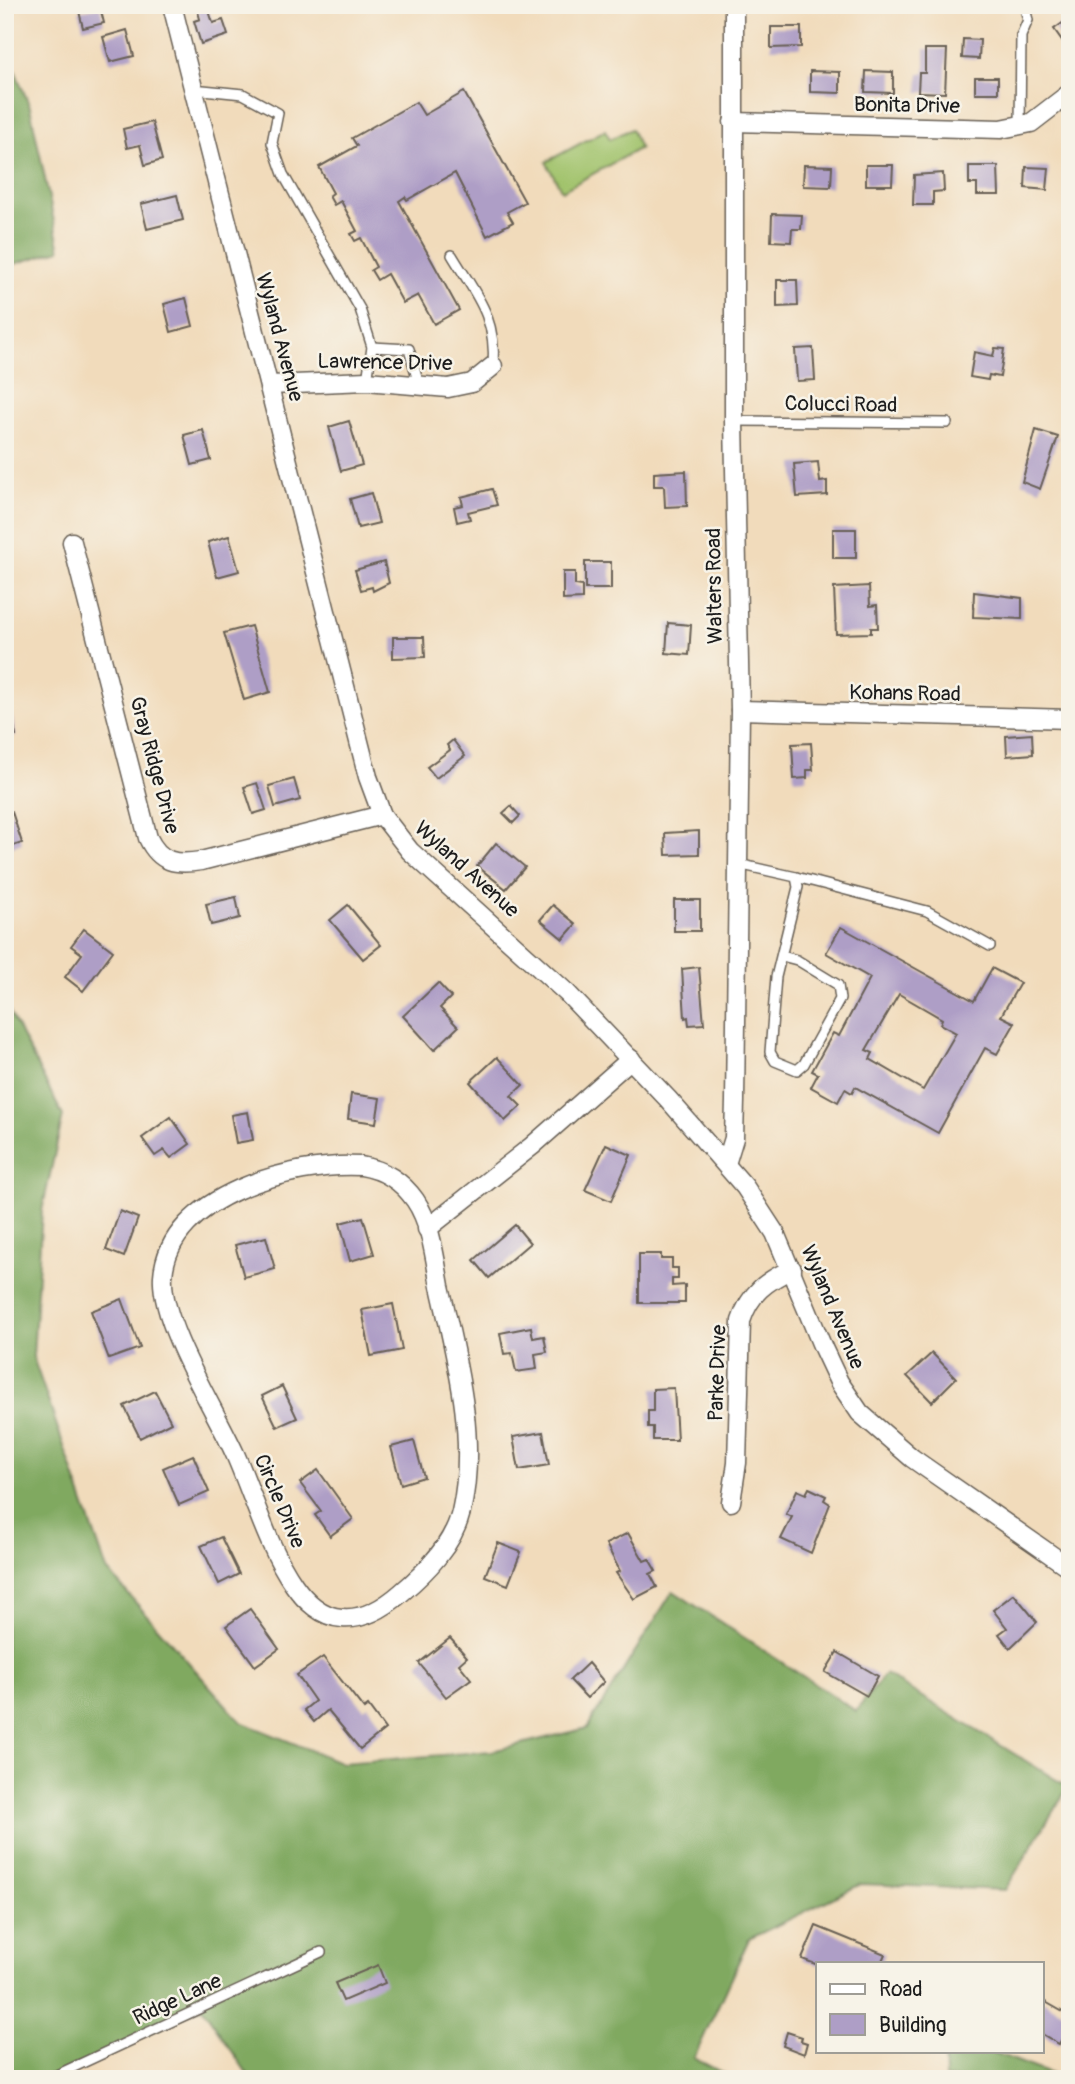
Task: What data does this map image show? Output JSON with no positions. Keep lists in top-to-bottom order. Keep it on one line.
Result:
{"streets":{"street":["Bonita Drive","Wyland Avenue","Lawrence Drive","Walters Road","Kohans Road","Gray Ridge Drive","Parke Drive","Circle Drive"],"lane":["Colucci Road","Ridge Lane"]},"crossings":[["Bonita Drive","Walters Road"],["Wyland Avenue","Lawrence Drive"],["Wyland Avenue","Walters Road"],["Wyland Avenue","Gray Ridge Drive"],["Wyland Avenue","Parke Drive"],["Colucci Road","Walters Road"],["Walters Road","Kohans Road"]],"legend":["Road","Building"]}
